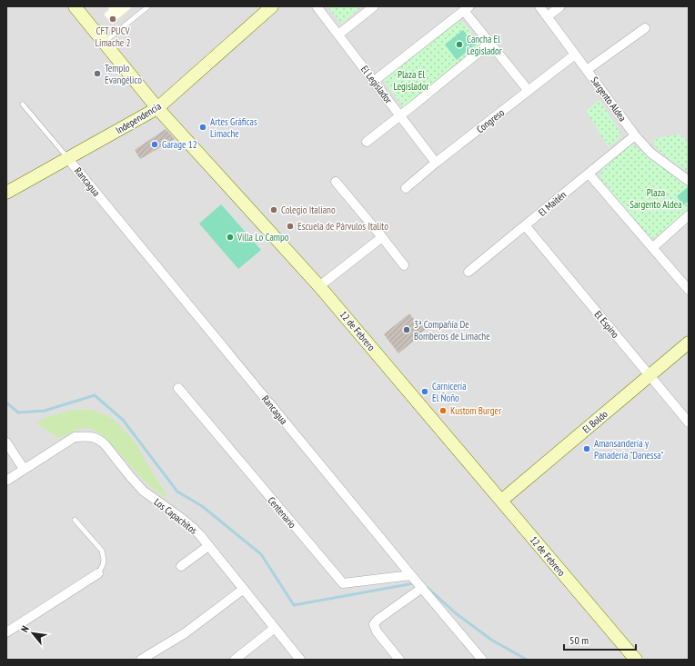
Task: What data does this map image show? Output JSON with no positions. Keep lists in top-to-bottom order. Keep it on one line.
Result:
{"streets":{"street":["El Legislador","Sargento Aldea","Independencia","Congreso","Rancagua","El Maitén","El Espino","12 de Febrero","El Boldo","Centenario","Los Capachitos"]},"crossings":[["El Legislador","Congreso"],["Sargento Aldea","Congreso"],["Sargento Aldea","El Maitén"],["Independencia","Rancagua"],["Independencia","12 de Febrero"],["Rancagua","Centenario"],["El Maitén","El Espino"],["El Espino","El Boldo"],["12 de Febrero","El Boldo"]],"parks":["Plaza El Legislador","Plaza Sargento Aldea"],"places":["CFT PUCV Limache 2","Cancha El Legislador","Templo Evangélico","Artes Gráficas Limache","Garage 12","Colegio Italiano","Escuela de Párvulos Italito","Villa Lo Campo","3ª Compañía De Bomberos de Limache","Carnicería El Ñoño","Kustom Burger","Amansandería y Panadería \"Danessa\""],"scale_bar":"50 m","north":"top left"}
